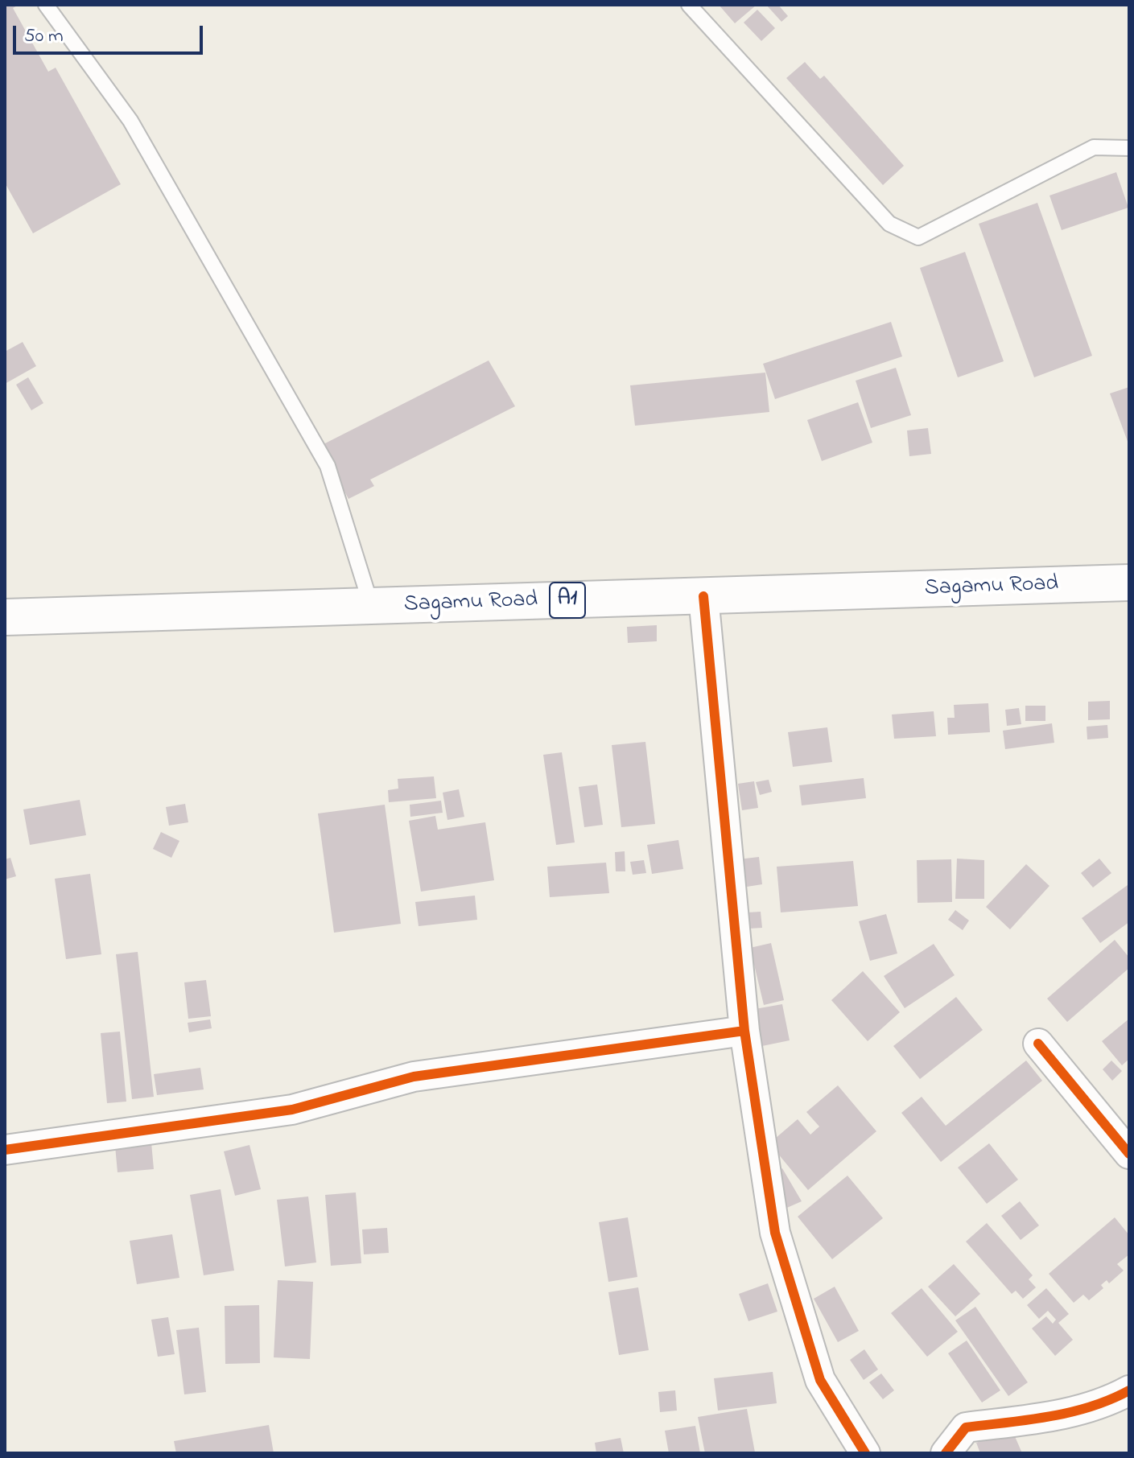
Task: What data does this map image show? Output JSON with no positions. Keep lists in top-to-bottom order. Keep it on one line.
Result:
{"streets":{"highway":["Sagamu Road","A1"]},"scale_bar":"50 m"}
